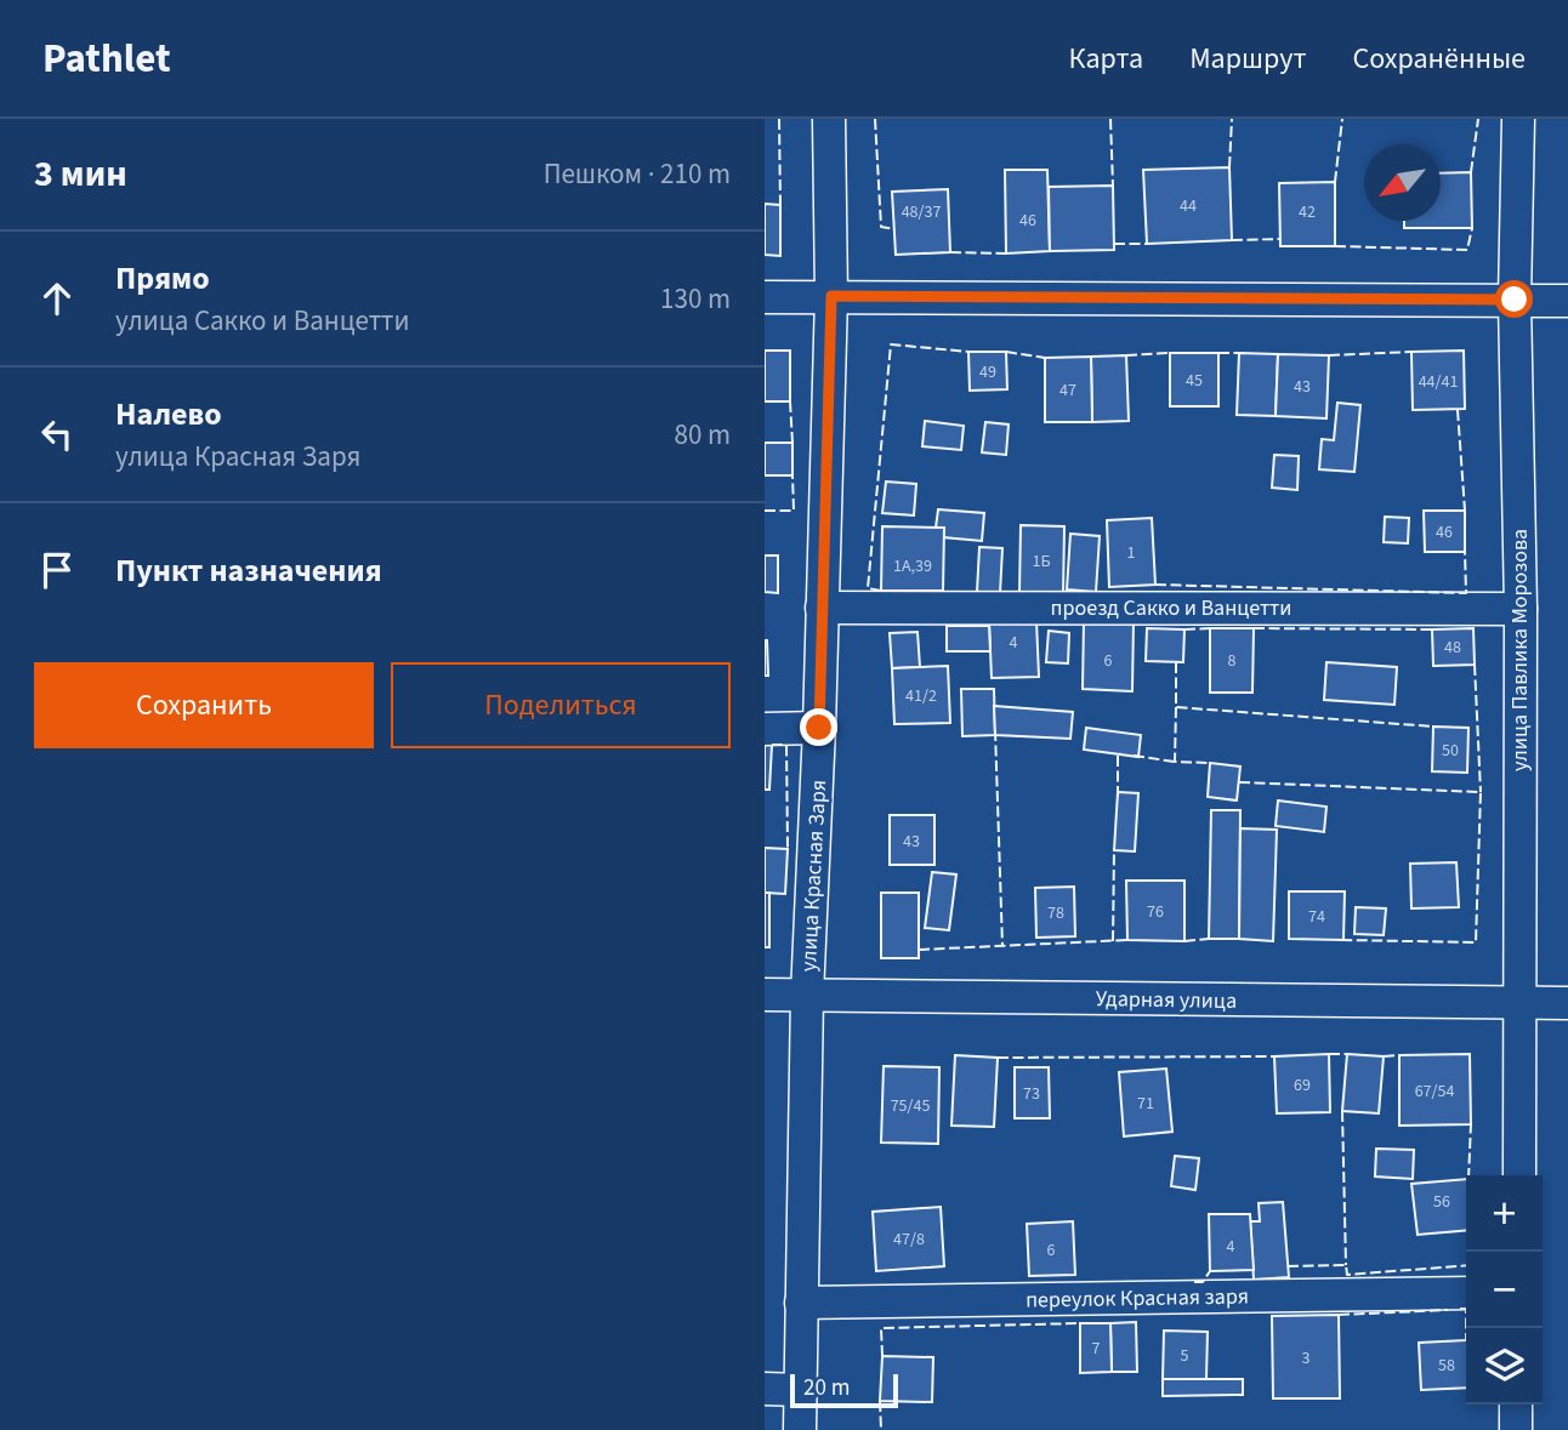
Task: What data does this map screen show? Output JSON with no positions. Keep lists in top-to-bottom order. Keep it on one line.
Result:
{"streets":{"street":["проезд Сакко и Ванцетти","улица Павлика Морозова","улица Красная Заря","Ударная улица","переулок Красная заря"]},"crossings":[["проезд Сакко и Ванцетти","улица Павлика Морозова"],["проезд Сакко и Ванцетти","улица Красная Заря"],["улица Павлика Морозова","Ударная улица"],["улица Красная Заря","Ударная улица"],["улица Красная Заря","переулок Красная заря"]],"house_numbers":["44","48/37","42","46","49","45","44/41","43","47","46","1","1Б","1А,39","4","48","6","8","41/2","50","43","76","78","74","69","67/54","73","71","75/45","56","47/8","4","6","7","5","3","58"],"scale_bar":"20 m","north":"bottom left","page":{"header":"Pathlet","nav":["Карта","Маршрут","Сохранённые"],"heading":["3 мин","Пешком · 210 m"],"list":[["Прямо","улица Сакко и Ванцетти","130 m"],["Налево","улица Красная Заря","80 m"],"Пункт назначения"],"buttons":["Сохранить","Поделиться"],"map_buttons":["+","−"],"scale":"20 m"}}
